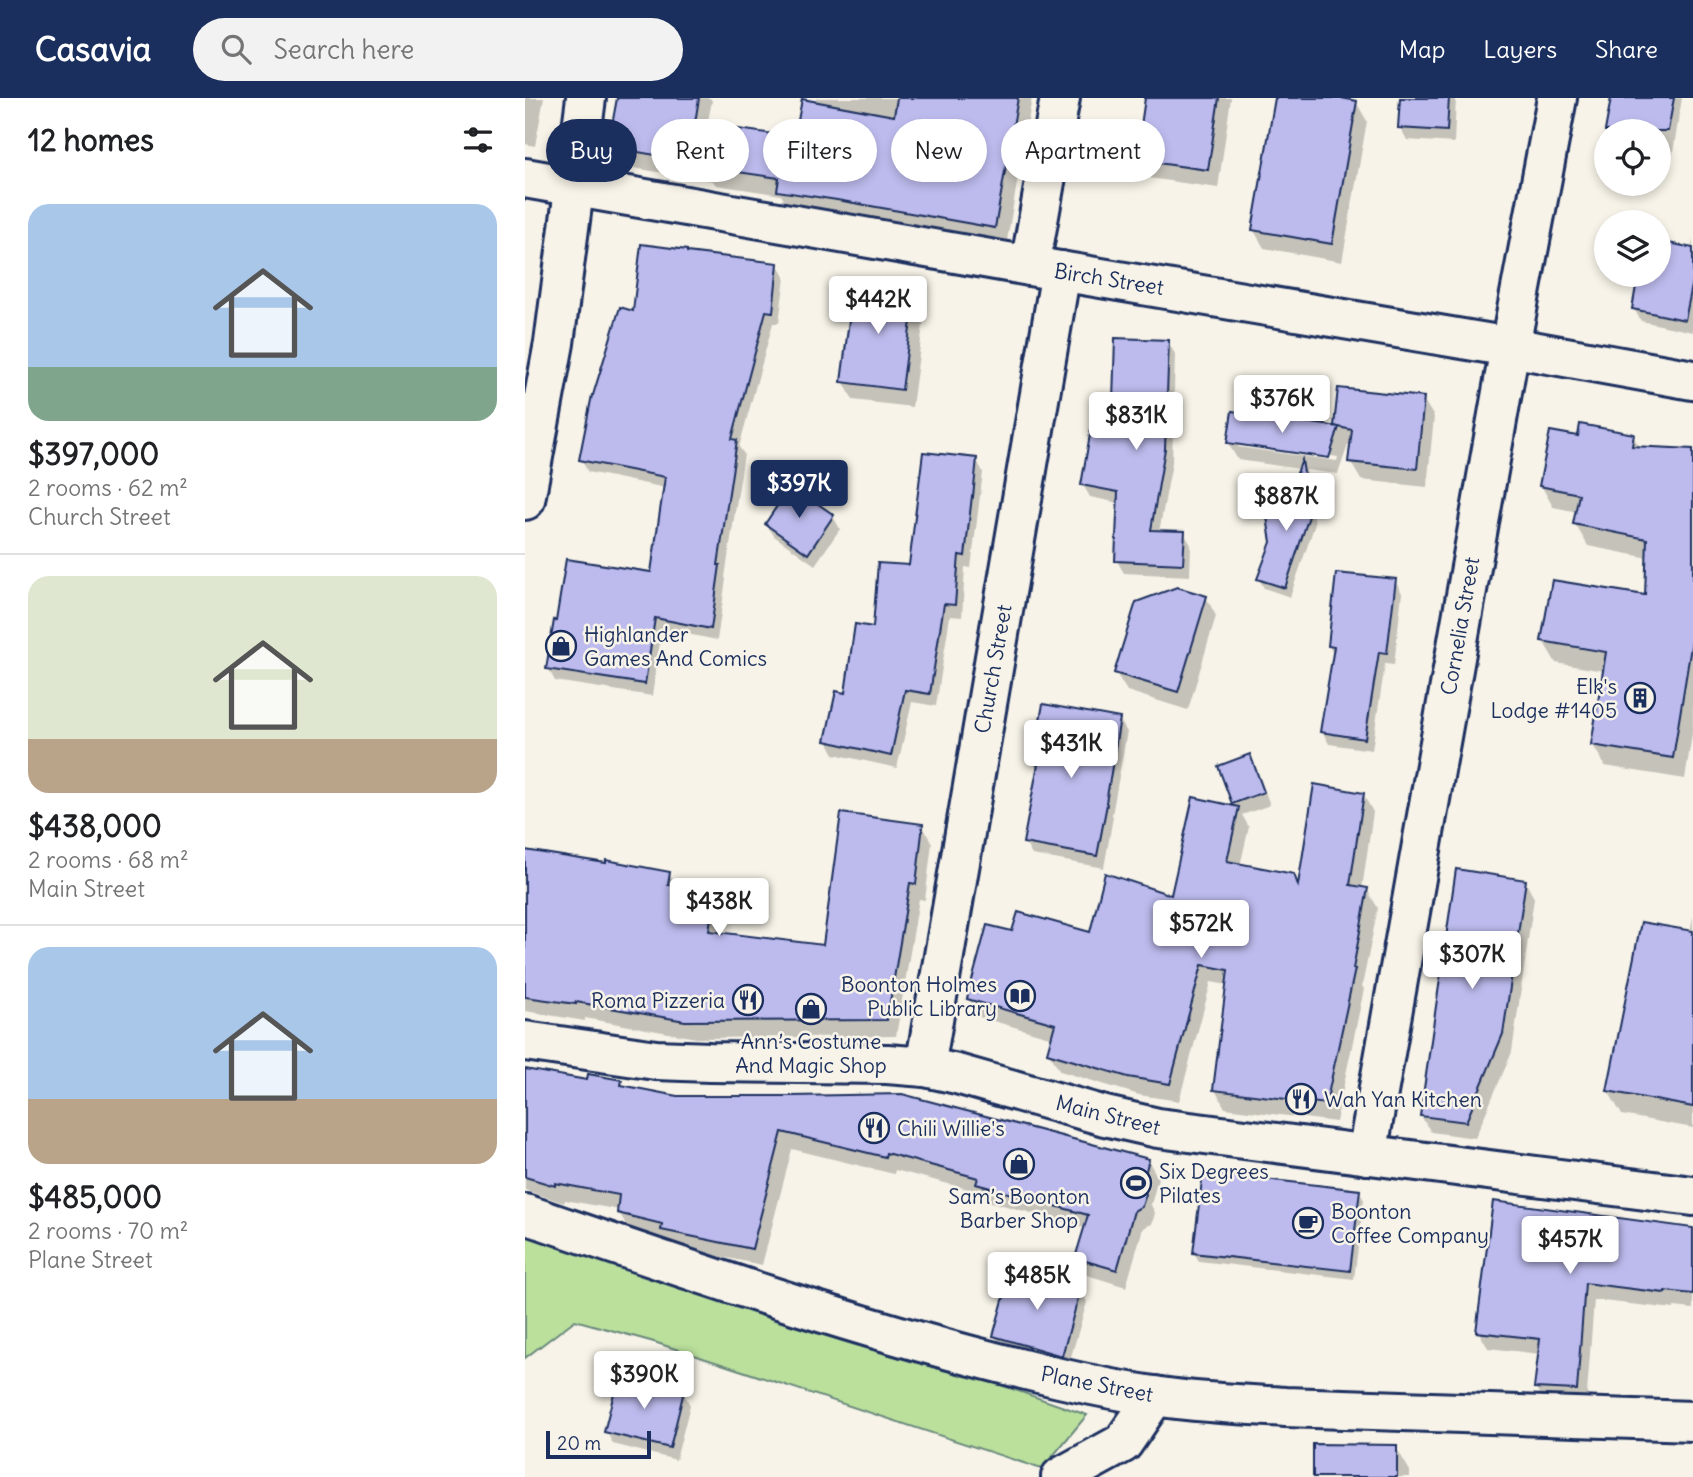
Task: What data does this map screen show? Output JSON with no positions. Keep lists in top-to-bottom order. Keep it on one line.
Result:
{"streets":{"street":["Birch Street","Cornelia Street","Church Street","Main Street","Plane Street"]},"crossings":[["Birch Street","Cornelia Street"],["Birch Street","Church Street"],["Cornelia Street","Main Street"],["Church Street","Main Street"]],"places":{"shop":["Highlander Games And Comics","Ann’s Costume And Magic Shop","Sam’s Boonton Barber Shop"],"building":["Elk's Lodge #1405"],"library":["Boonton Holmes Public Library"],"restaurant":["Roma Pizzeria","Wah Yan Kitchen","Chili Willie's"],"sports":["Six Degrees Pilates"],"cafe":["Boonton Coffee Company"]},"scale_bar":"20 m","page":{"header":"Casavia","search":"Search here","nav":["Map","Layers","Share"],"heading":"12 homes","chip":["Buy","Rent","Filters","New","Apartment"],"list":[{"name":"$397,000","note":"2 rooms · 62 m² · Church Street"},{"name":"$438,000","note":"2 rooms · 68 m² · Main Street"},{"name":"$485,000","note":"2 rooms · 70 m² · Plane Street"}],"price":["$442K","$376K","$831K","$397K","$887K","$431K","$438K","$572K","$307K","$457K","$485K","$390K"],"scale":"20 m"}}
